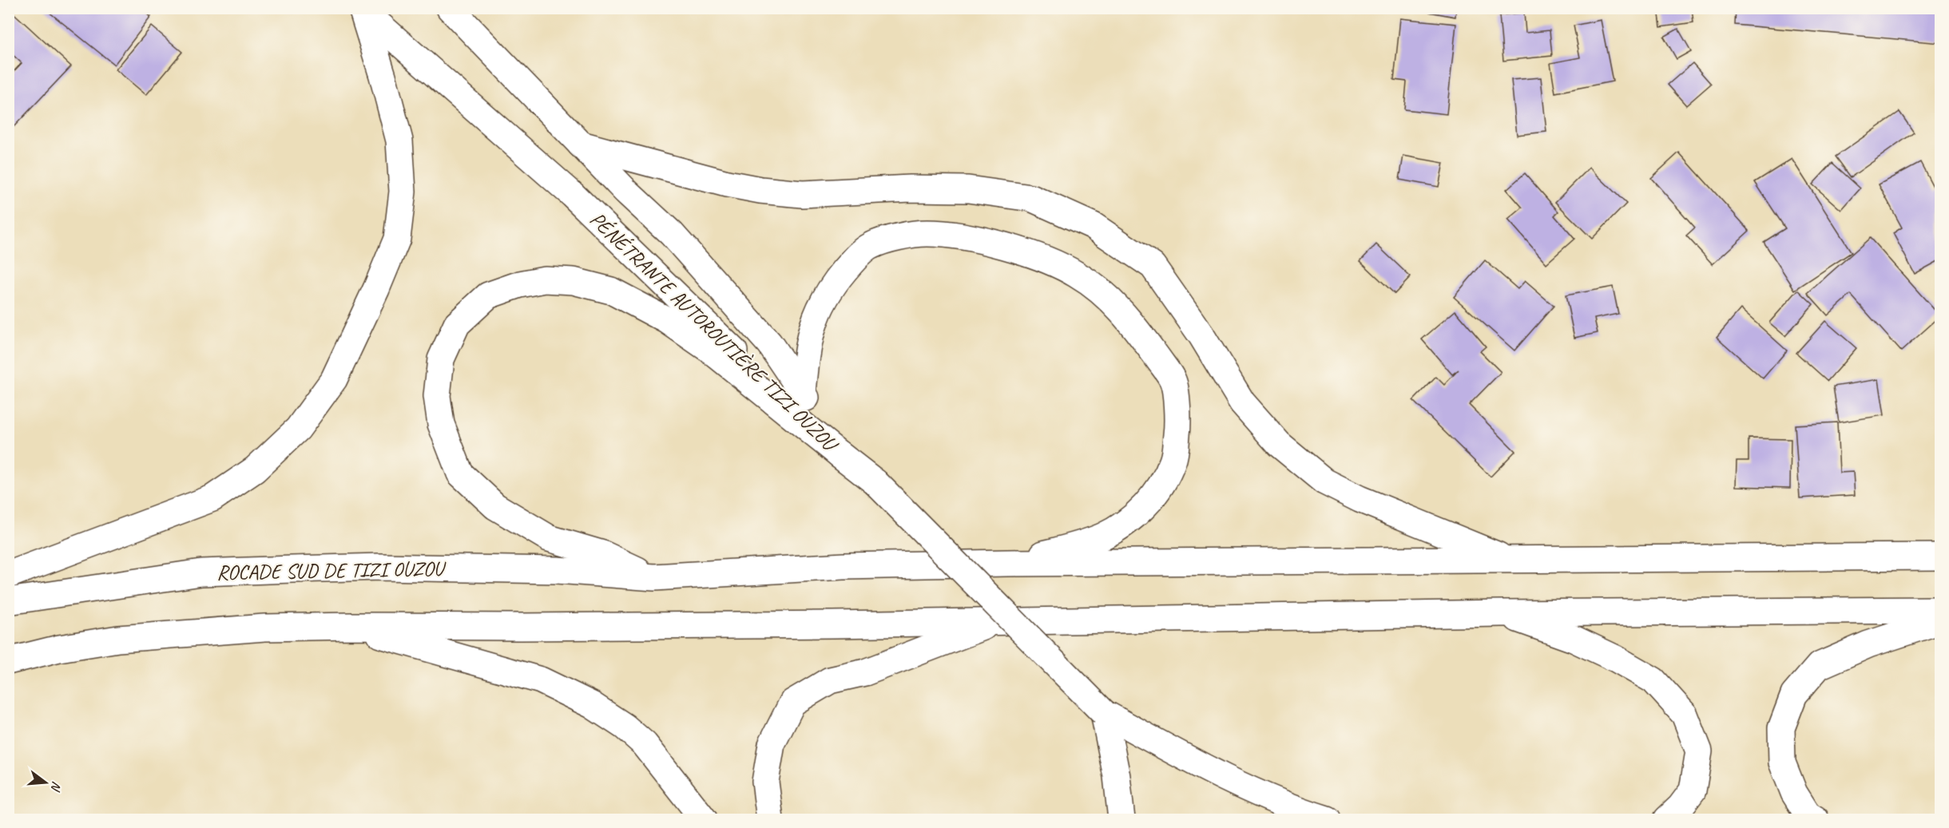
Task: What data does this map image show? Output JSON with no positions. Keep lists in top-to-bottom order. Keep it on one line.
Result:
{"streets":{"main road":["PÉNÉTRANTE AUTOROUTIÈRE TIZI OUZOU","ROCADE SUD DE TIZI OUZOU"]},"north":"right"}
